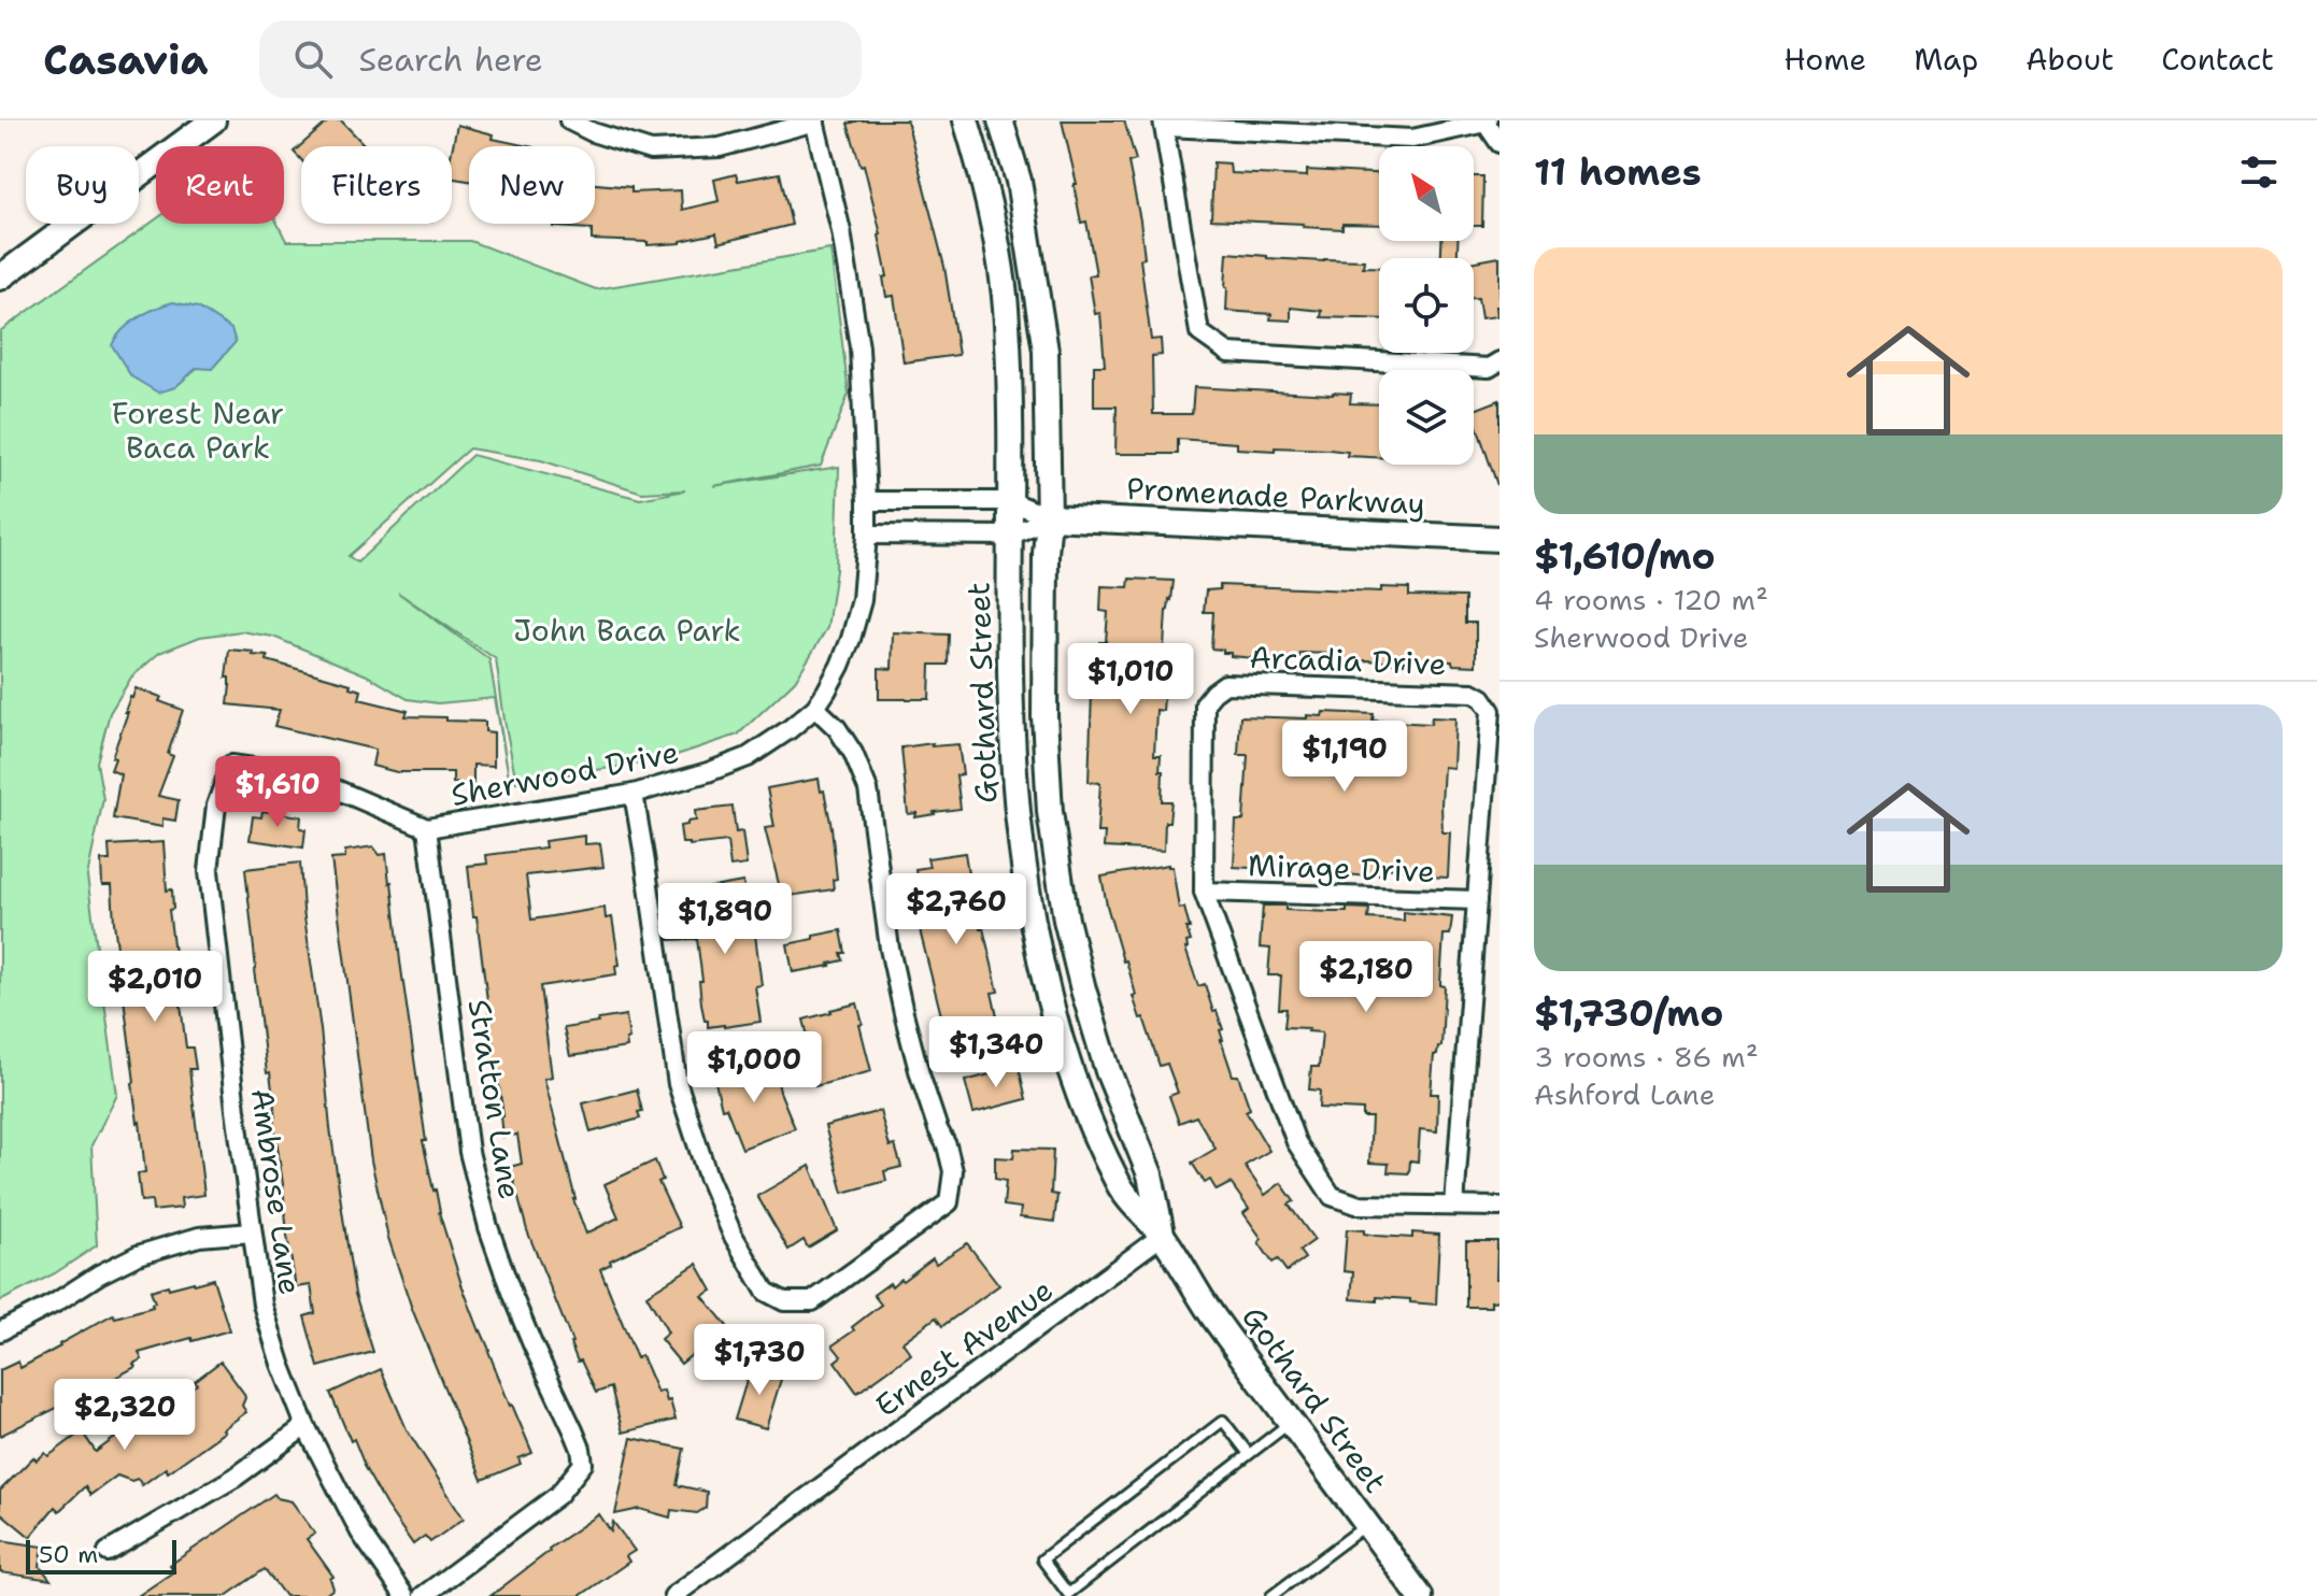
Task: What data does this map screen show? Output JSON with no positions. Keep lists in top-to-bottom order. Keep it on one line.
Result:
{"streets":{"street":["Promenade Parkway","Arcadia Drive","Gothard Street","Sherwood Drive","Mirage Drive","Stratton Lane","Ambrose Lane","Ernest Avenue"]},"crossings":[["Promenade Parkway","Gothard Street"],["Promenade Parkway","Sherwood Drive"],["Arcadia Drive","Mirage Drive"],["Gothard Street","Ernest Avenue"],["Sherwood Drive","Stratton Lane"],["Sherwood Drive","Ambrose Lane"]],"parks":["Forest Near Baca Park","John Baca Park"],"scale_bar":"50 m","north":"top left","page":{"header":"Casavia","search":"Search here","nav":["Home","Map","About","Contact"],"heading":"11 homes","chip":["Buy","Rent","Filters","New"],"list":[{"name":"$1,610/mo","note":"4 rooms · 120 m² · Sherwood Drive"},{"name":"$1,730/mo","note":"3 rooms · 86 m² · Ashford Lane"}],"price":["$1,010","$1,190","$1,610","$2,760","$1,890","$2,180","$2,010","$1,340","$1,000","$1,730","$2,320"],"scale":"50 m"}}
